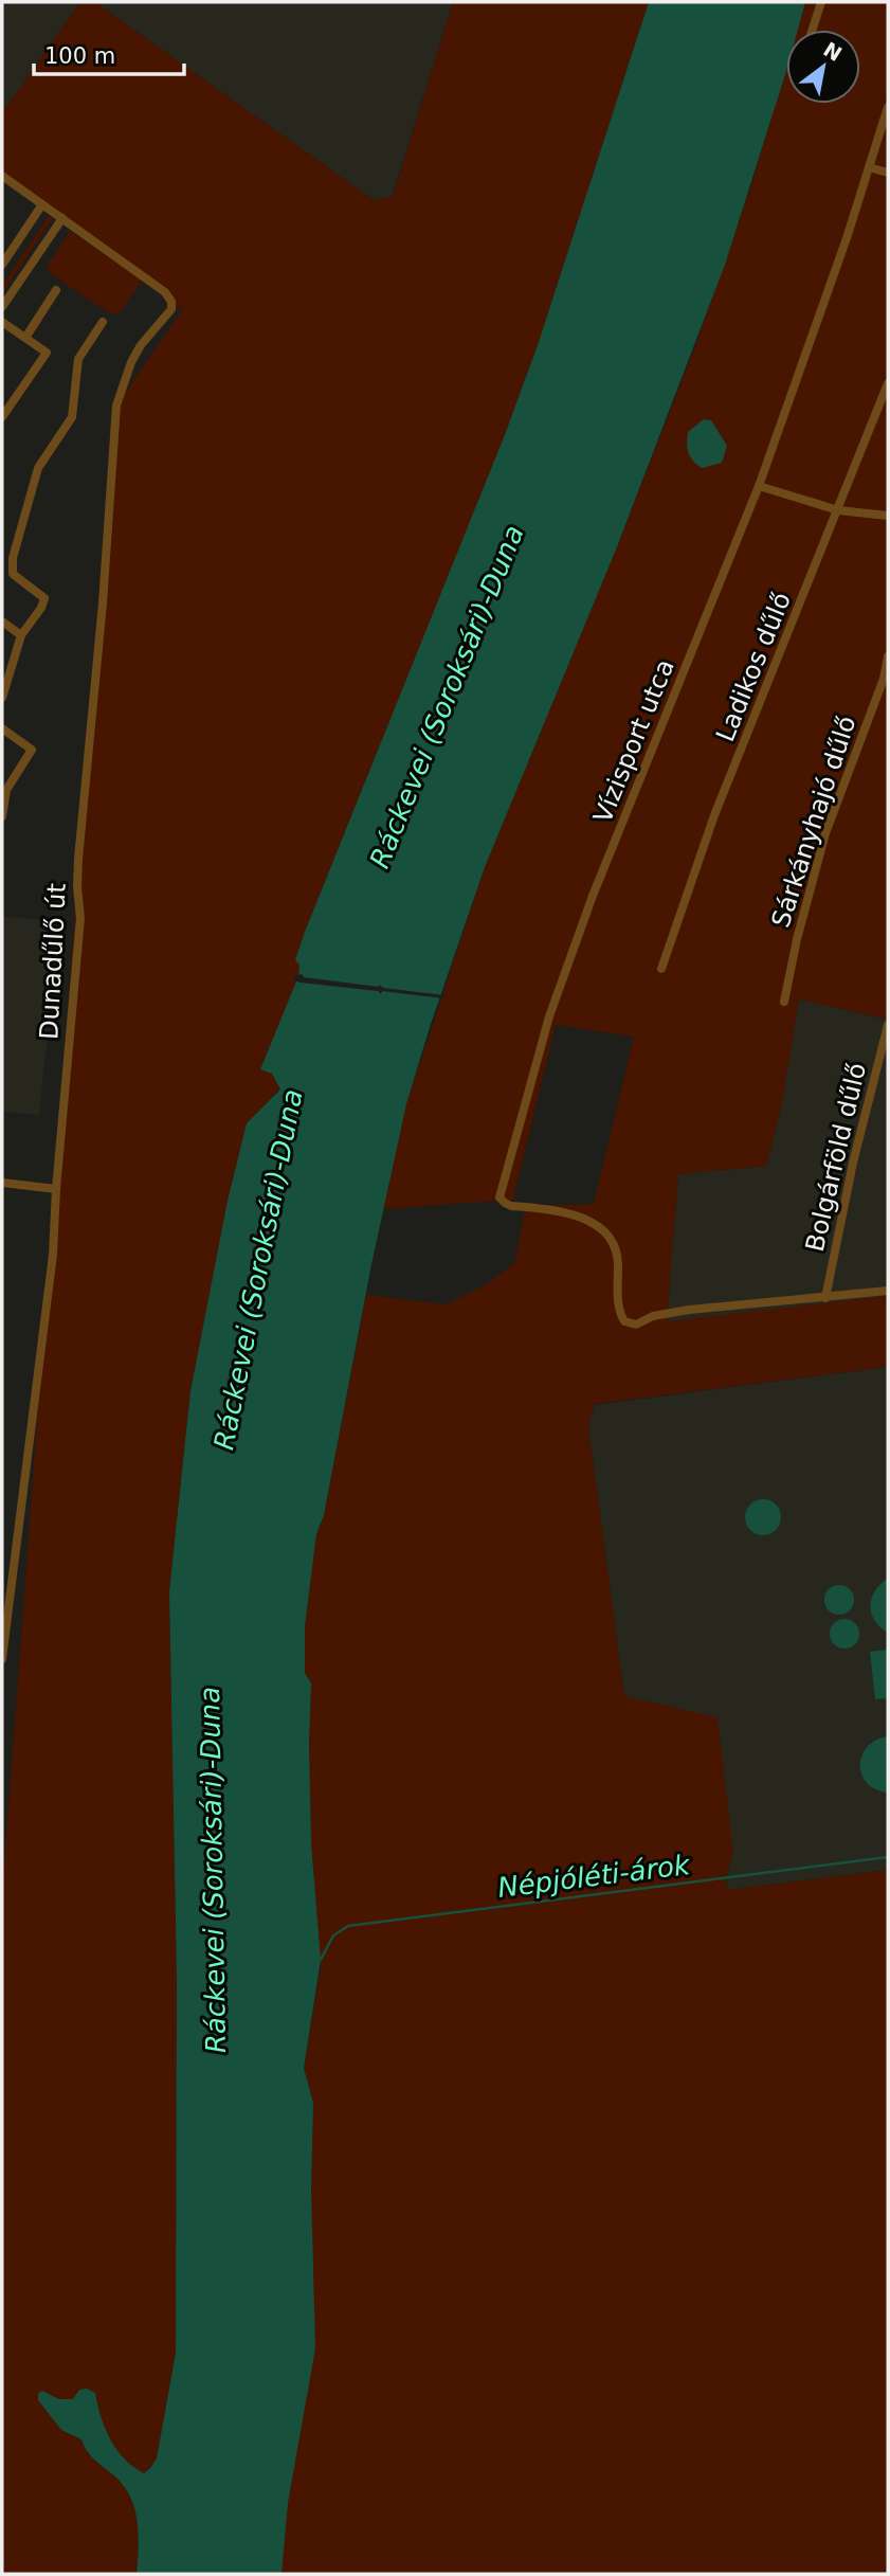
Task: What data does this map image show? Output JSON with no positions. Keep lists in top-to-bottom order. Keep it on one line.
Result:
{"streets":{"street":["Ladikos dűlő","Vízisport utca","Sárkányhajó dűlő","Dunadűlő út","Bolgárföld dűlő"]},"crossings":[["Vízisport utca","Bolgárföld dűlő"]],"water":["Ráckevei (Soroksári)-Duna","Népjóléti-árok"],"scale_bar":"100 m","north":"top right"}
